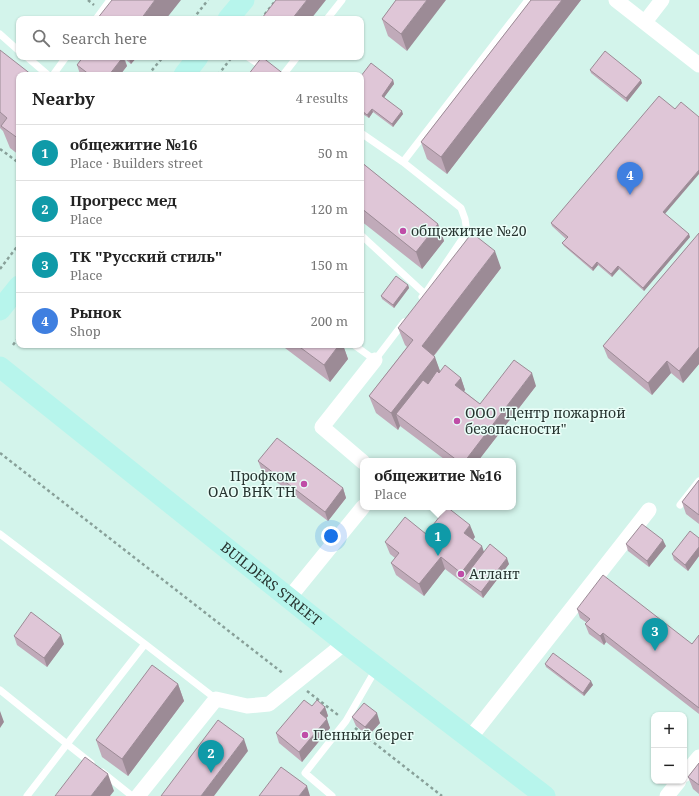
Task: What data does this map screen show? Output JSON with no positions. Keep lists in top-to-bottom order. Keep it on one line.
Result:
{"streets":{"main road":["BUILDERS STREET"]},"places":["общежитие №20","ООО \"Центр пожарной безопасности\"","Профком ОАО ВНК ТН","Атлант","Пенный берег"],"page":{"search":"Search here","heading":["Nearby","4 results"],"list":[{"mark":"1","name":"общежитие №16","note":"Place · Builders street","value":"50 m"},{"mark":"2","name":"Прогресс мед","note":"Place","value":"120 m"},{"mark":"3","name":"ТК \"Русский стиль\"","note":"Place","value":"150 m"},{"mark":"4","name":"Рынок","note":"Shop","value":"200 m"}],"pins":["4","1","3","2"],"popup":["общежитие №16","Place"],"map_buttons":["+","−"]}}
